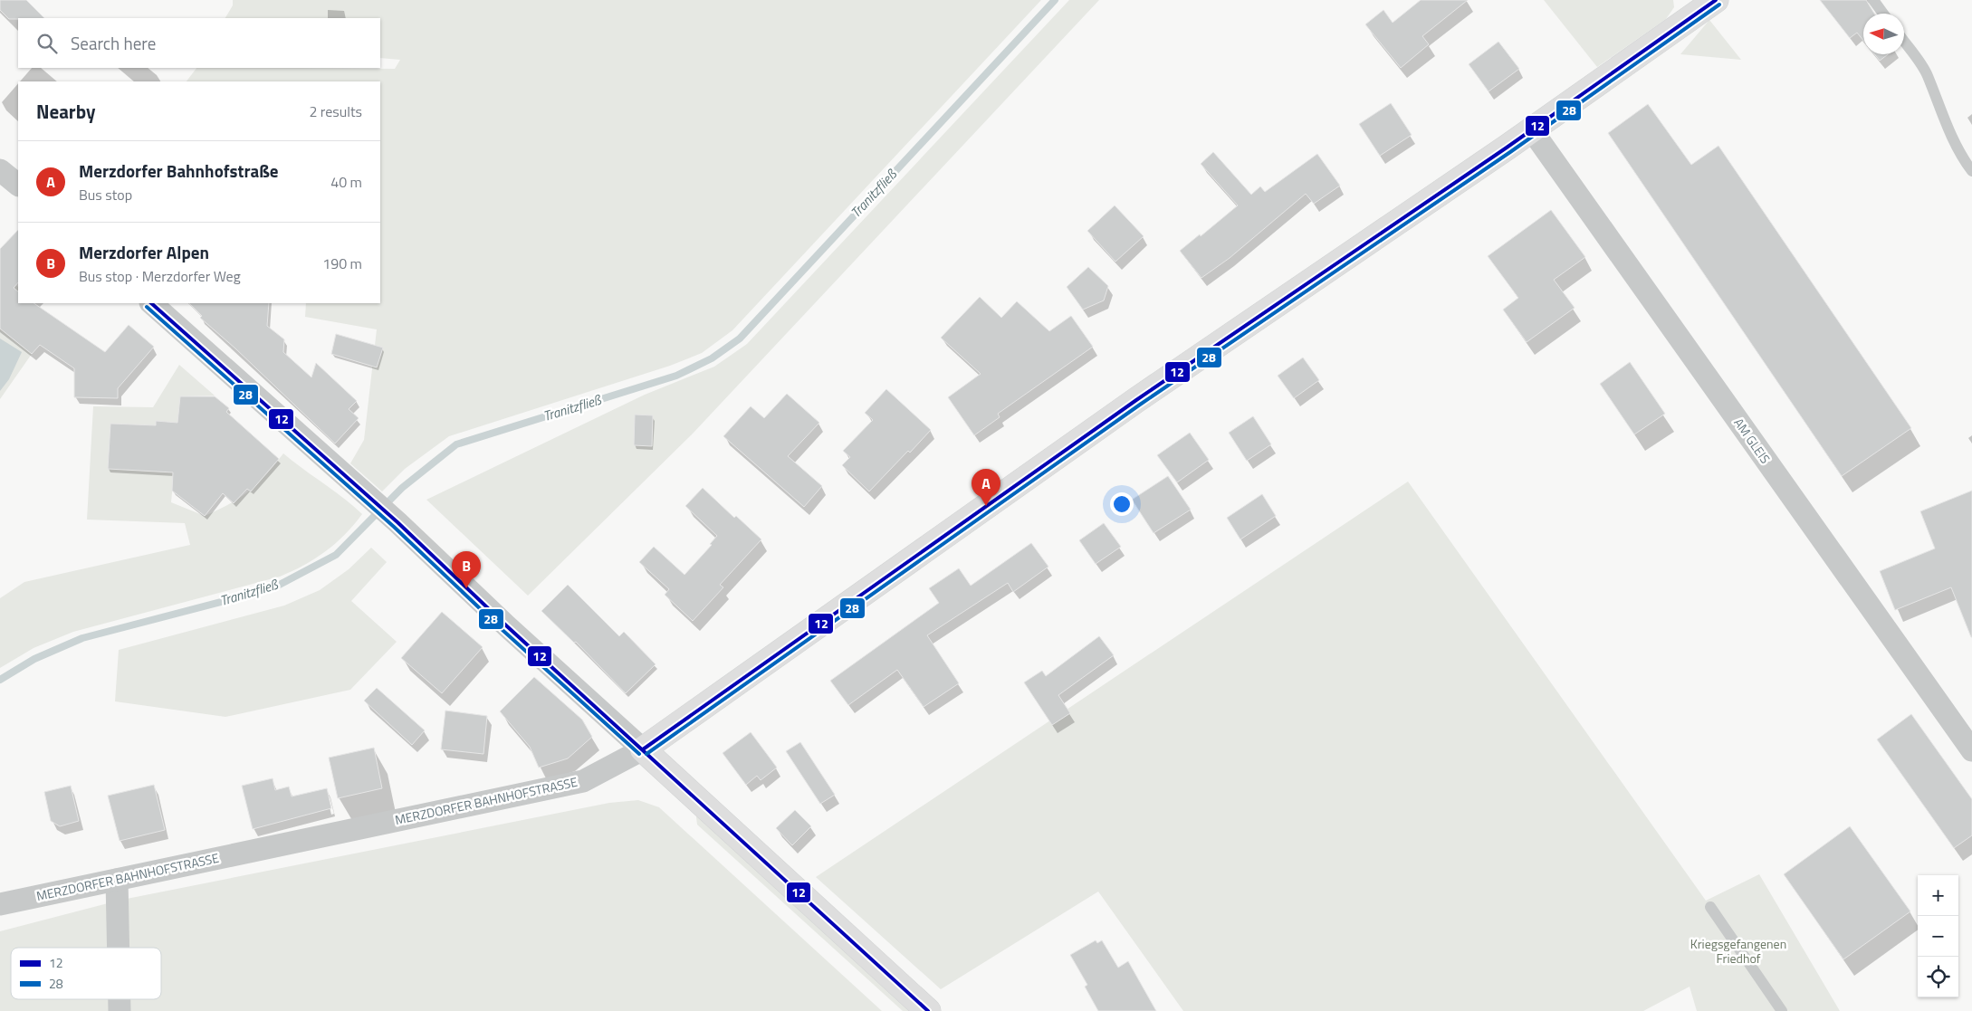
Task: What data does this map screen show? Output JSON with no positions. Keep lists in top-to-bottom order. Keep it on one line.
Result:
{"streets":{"street":["AM GLEIS","MERZDORFER BAHNHOFSTRASSE"]},"crossings":[["AM GLEIS","MERZDORFER BAHNHOFSTRASSE"]],"water":["Tranitzfließ"],"parks":["Kriegsgefangenen Friedhof"],"lines":["transit line 12","transit line 28"],"legend":["12","28"],"north":"left","page":{"search":"Search here","heading":["Nearby","2 results"],"list":[{"mark":"A","name":"Merzdorfer Bahnhofstraße","note":"Bus stop","value":"40 m"},{"mark":"B","name":"Merzdorfer Alpen","note":"Bus stop · Merzdorfer Weg","value":"190 m"}],"pins":["A","B"],"map_buttons":["+","−"]}}
